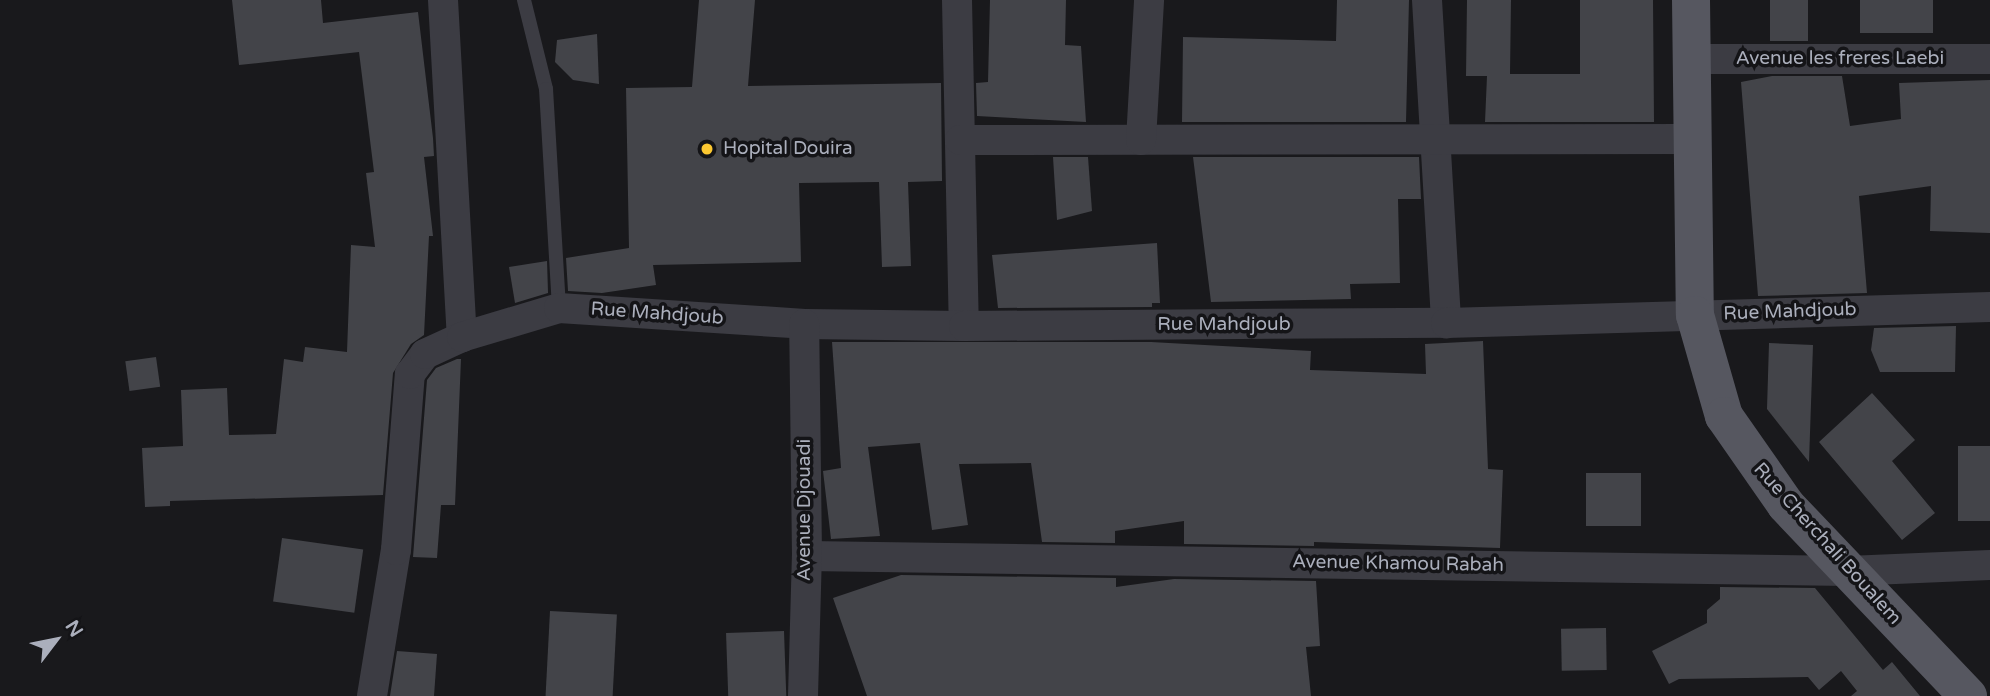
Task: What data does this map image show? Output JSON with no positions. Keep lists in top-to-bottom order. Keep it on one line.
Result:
{"streets":{"main road":["Rue Cherchali Boualem"],"street":["Avenue les freres Laebi","Rue Mahdjoub","Avenue Djouadi","Avenue Khamou Rabah"]},"crossings":[["Avenue les freres Laebi","Rue Cherchali Boualem"],["Rue Mahdjoub","Avenue Djouadi"],["Rue Mahdjoub","Rue Cherchali Boualem"],["Avenue Djouadi","Avenue Khamou Rabah"],["Rue Cherchali Boualem","Avenue Khamou Rabah"]],"places":["Hopital Douira"],"north":"top right"}
